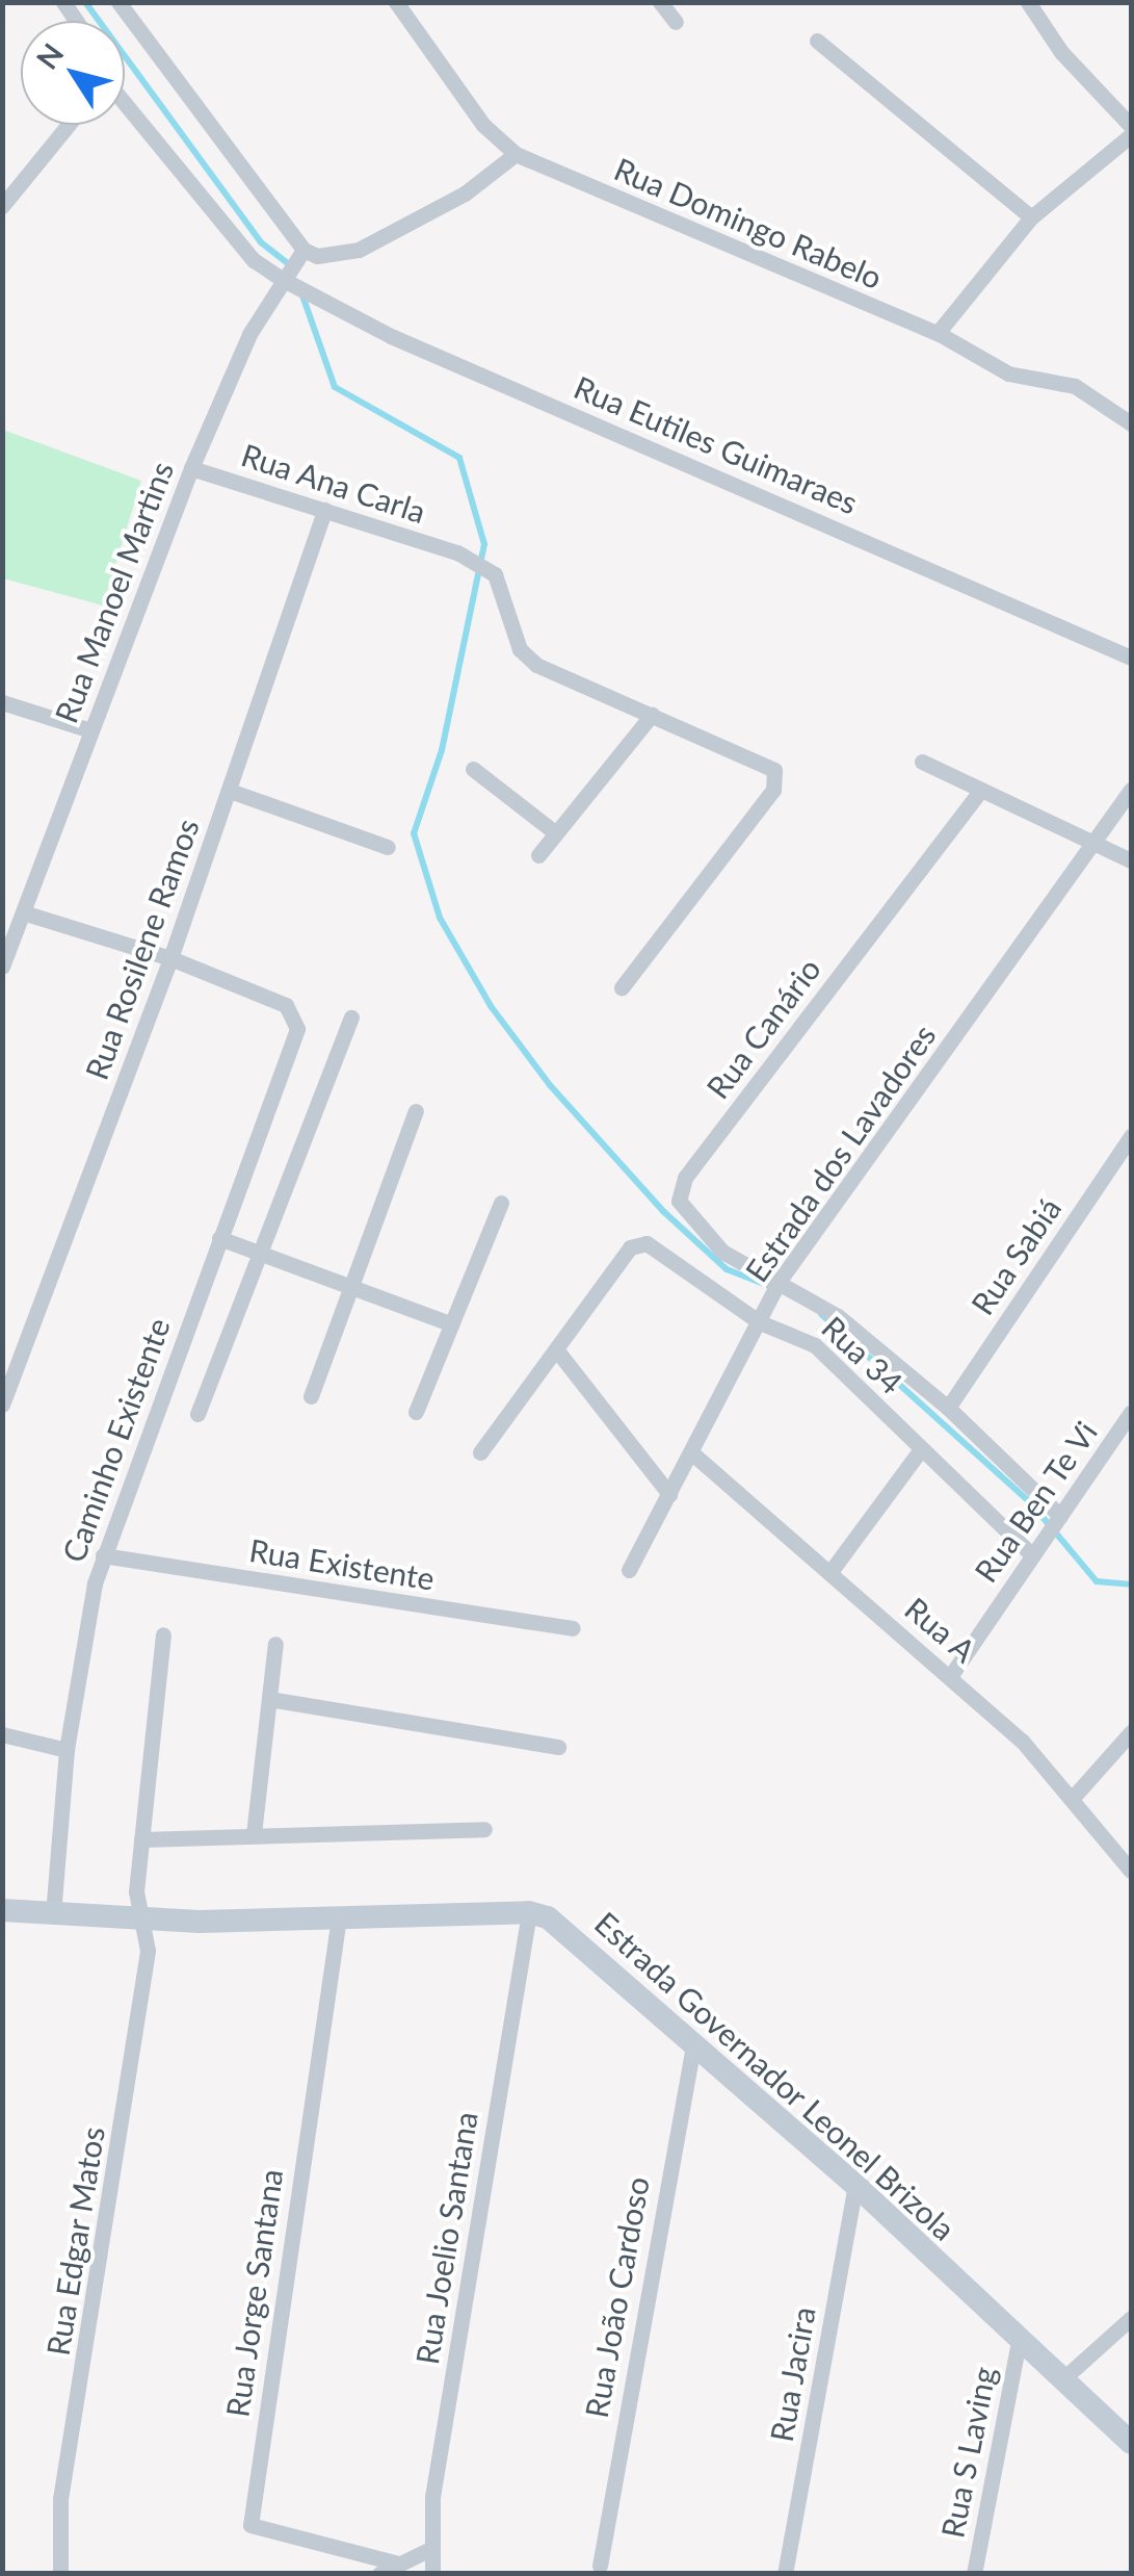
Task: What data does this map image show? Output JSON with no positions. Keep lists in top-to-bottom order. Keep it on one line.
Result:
{"streets":{"main road":["Estrada Governador Leonel Brizola"],"street":["Rua Domingo Rabelo","Rua Eutiles Guimaraes","Rua Ana Carla","Rua Manoel Martins","Rua Rosilene Ramos","Rua Canário","Estrada dos Lavadores","Rua Sabiá","Rua 34","Caminho Existente","Rua Ben Te Vi","Rua Existente","Rua A","Rua Joelio Santana","Rua Edgar Matos","Rua Jorge Santana","Rua João Cardoso","Rua Jacira","Rua S Laving"]},"crossings":[["Rua Eutiles Guimaraes","Rua Manoel Martins"],["Rua Ana Carla","Rua Manoel Martins"],["Rua Ana Carla","Rua Rosilene Ramos"],["Rua Rosilene Ramos","Caminho Existente"],["Rua Canário","Estrada dos Lavadores"],["Rua Canário","Rua Sabiá"],["Estrada dos Lavadores","Rua 34"],["Estrada dos Lavadores","Rua A"],["Rua 34","Rua Ben Te Vi"],["Caminho Existente","Rua Existente"],["Caminho Existente","Estrada Governador Leonel Brizola"],["Rua Ben Te Vi","Rua A"],["Estrada Governador Leonel Brizola","Rua Joelio Santana"],["Estrada Governador Leonel Brizola","Rua Edgar Matos"],["Estrada Governador Leonel Brizola","Rua Jorge Santana"],["Estrada Governador Leonel Brizola","Rua João Cardoso"],["Estrada Governador Leonel Brizola","Rua Jacira"],["Estrada Governador Leonel Brizola","Rua S Laving"]],"north":"top left"}
